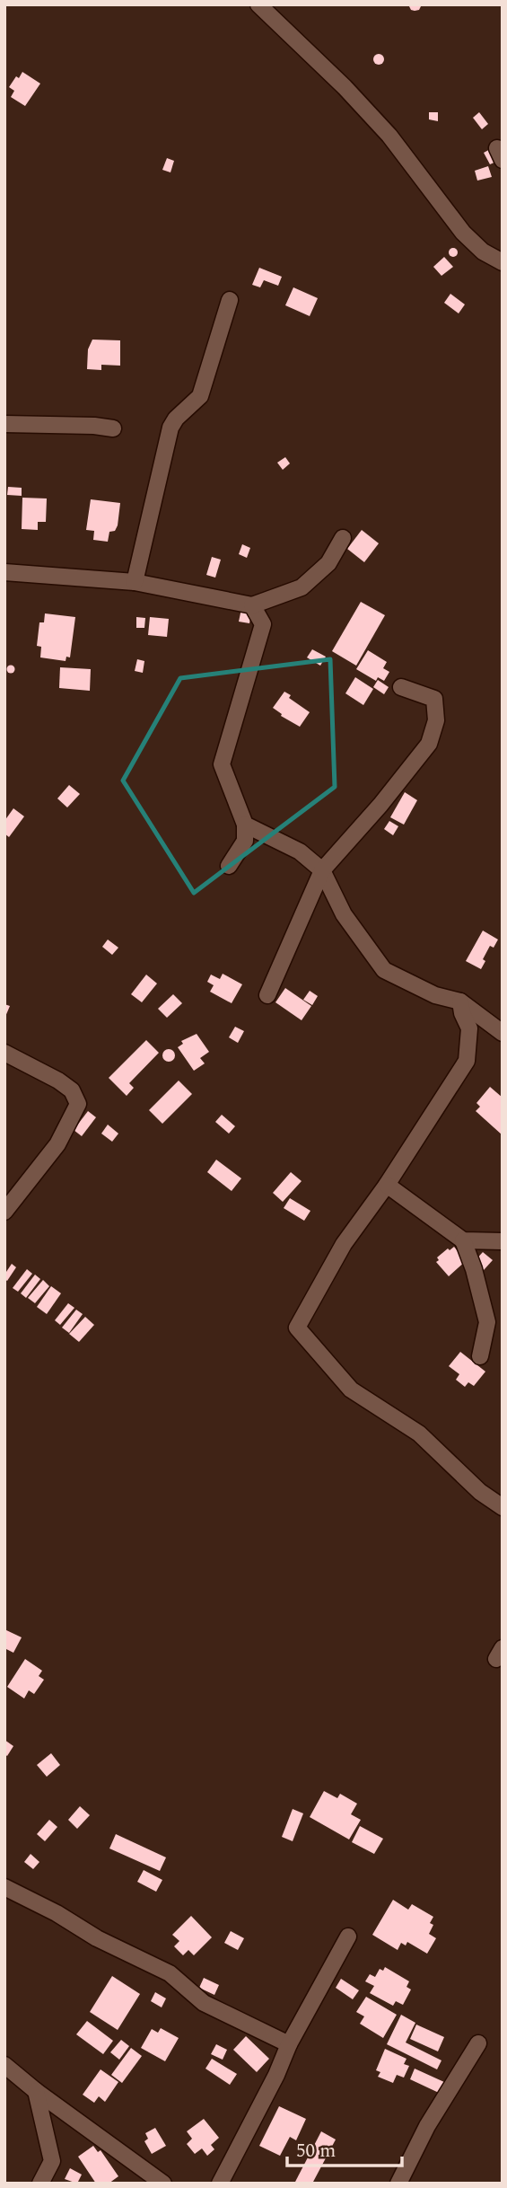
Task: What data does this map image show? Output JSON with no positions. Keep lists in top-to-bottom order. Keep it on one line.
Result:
{"scale_bar":"50 m"}
